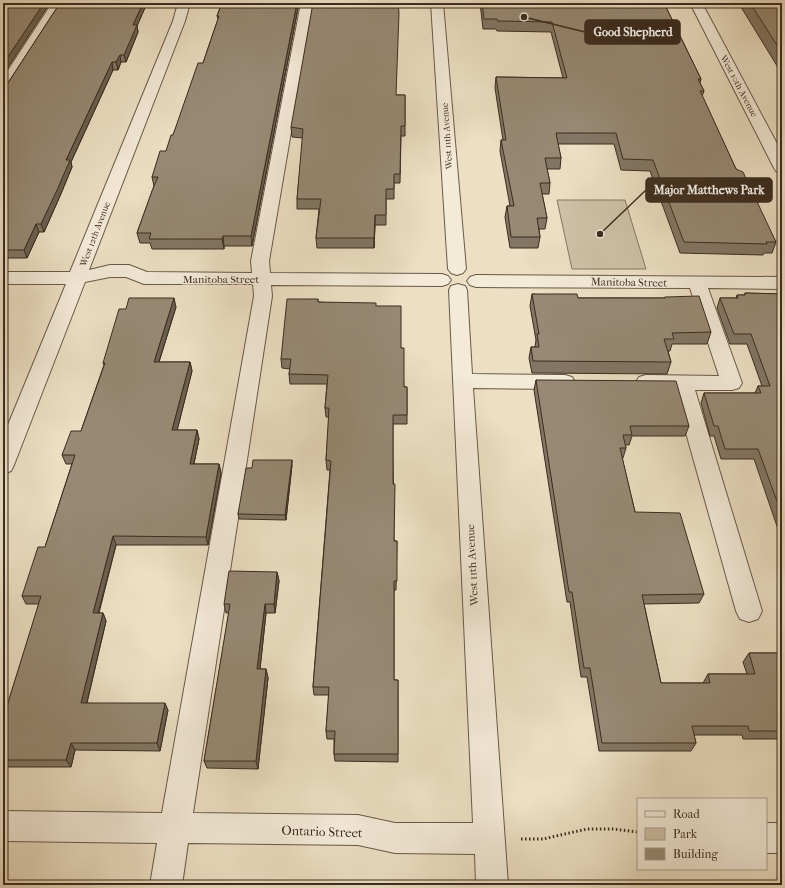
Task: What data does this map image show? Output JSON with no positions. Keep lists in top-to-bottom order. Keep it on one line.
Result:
{"streets":{"street":["West 10th Avenue","West 11th Avenue","West 12th Avenue","Manitoba Street","Ontario Street"]},"crossings":[["West 11th Avenue","Manitoba Street"],["West 11th Avenue","Ontario Street"],["West 12th Avenue","Manitoba Street"]],"places":["Good Shepherd","Major Matthews Park"],"legend":["Road","Park","Building"]}
